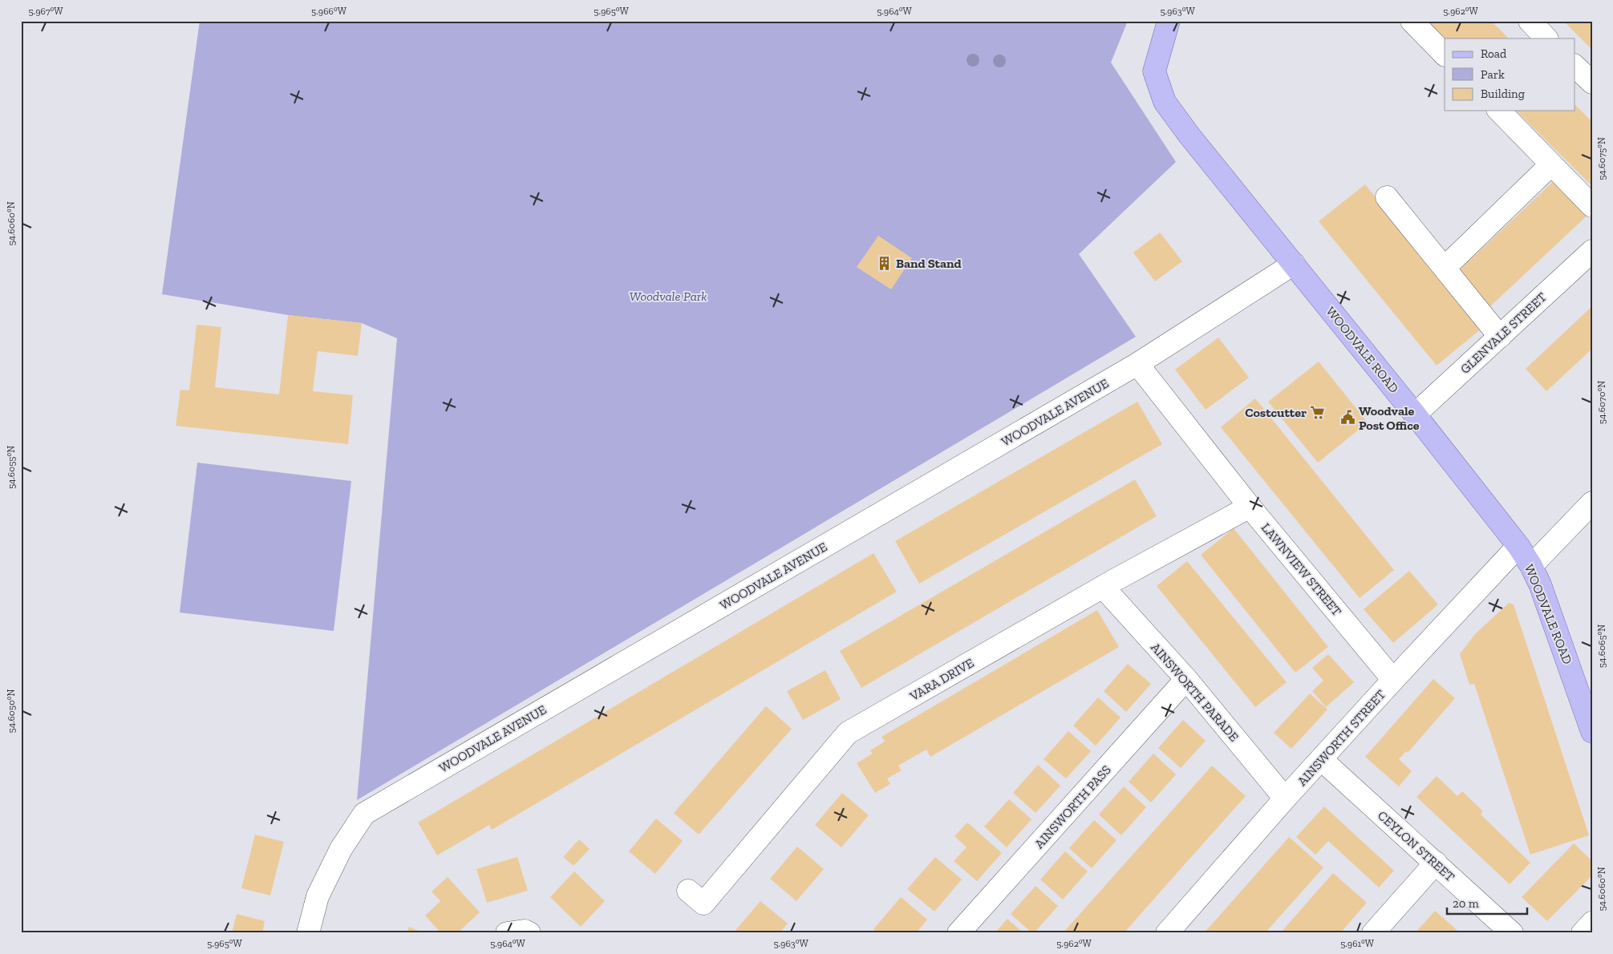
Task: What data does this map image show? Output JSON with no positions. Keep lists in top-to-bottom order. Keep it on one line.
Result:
{"streets":{"main road":["WOODVALE ROAD"],"street":["GLENVALE STREET","WOODVALE AVENUE","LAWNVIEW STREET","VARA DRIVE","AINSWORTH PARADE","AINSWORTH STREET","AINSWORTH PASS","CEYLON STREET"]},"crossings":[["GLENVALE STREET","WOODVALE ROAD"],["WOODVALE ROAD","WOODVALE AVENUE"],["WOODVALE ROAD","AINSWORTH STREET"],["WOODVALE AVENUE","LAWNVIEW STREET"],["LAWNVIEW STREET","VARA DRIVE"],["LAWNVIEW STREET","AINSWORTH STREET"],["VARA DRIVE","AINSWORTH PARADE"],["AINSWORTH PARADE","AINSWORTH STREET"],["AINSWORTH PARADE","AINSWORTH PASS"],["AINSWORTH STREET","CEYLON STREET"]],"parks":["Woodvale Park"],"places":{"building":["Band Stand"],"supermarket":["Costcutter"],"public building":["Woodvale Post Office"]},"legend":["Road","Park","Building"],"scale_bar":"20 m","coordinates":["5.967°W","5.966°W","5.965°W","5.964°W","5.963°W","5.962°W","54.6075°N","54.6060°N","54.6070°N","54.6055°N","54.6065°N","54.6050°N","5.961°W"]}
